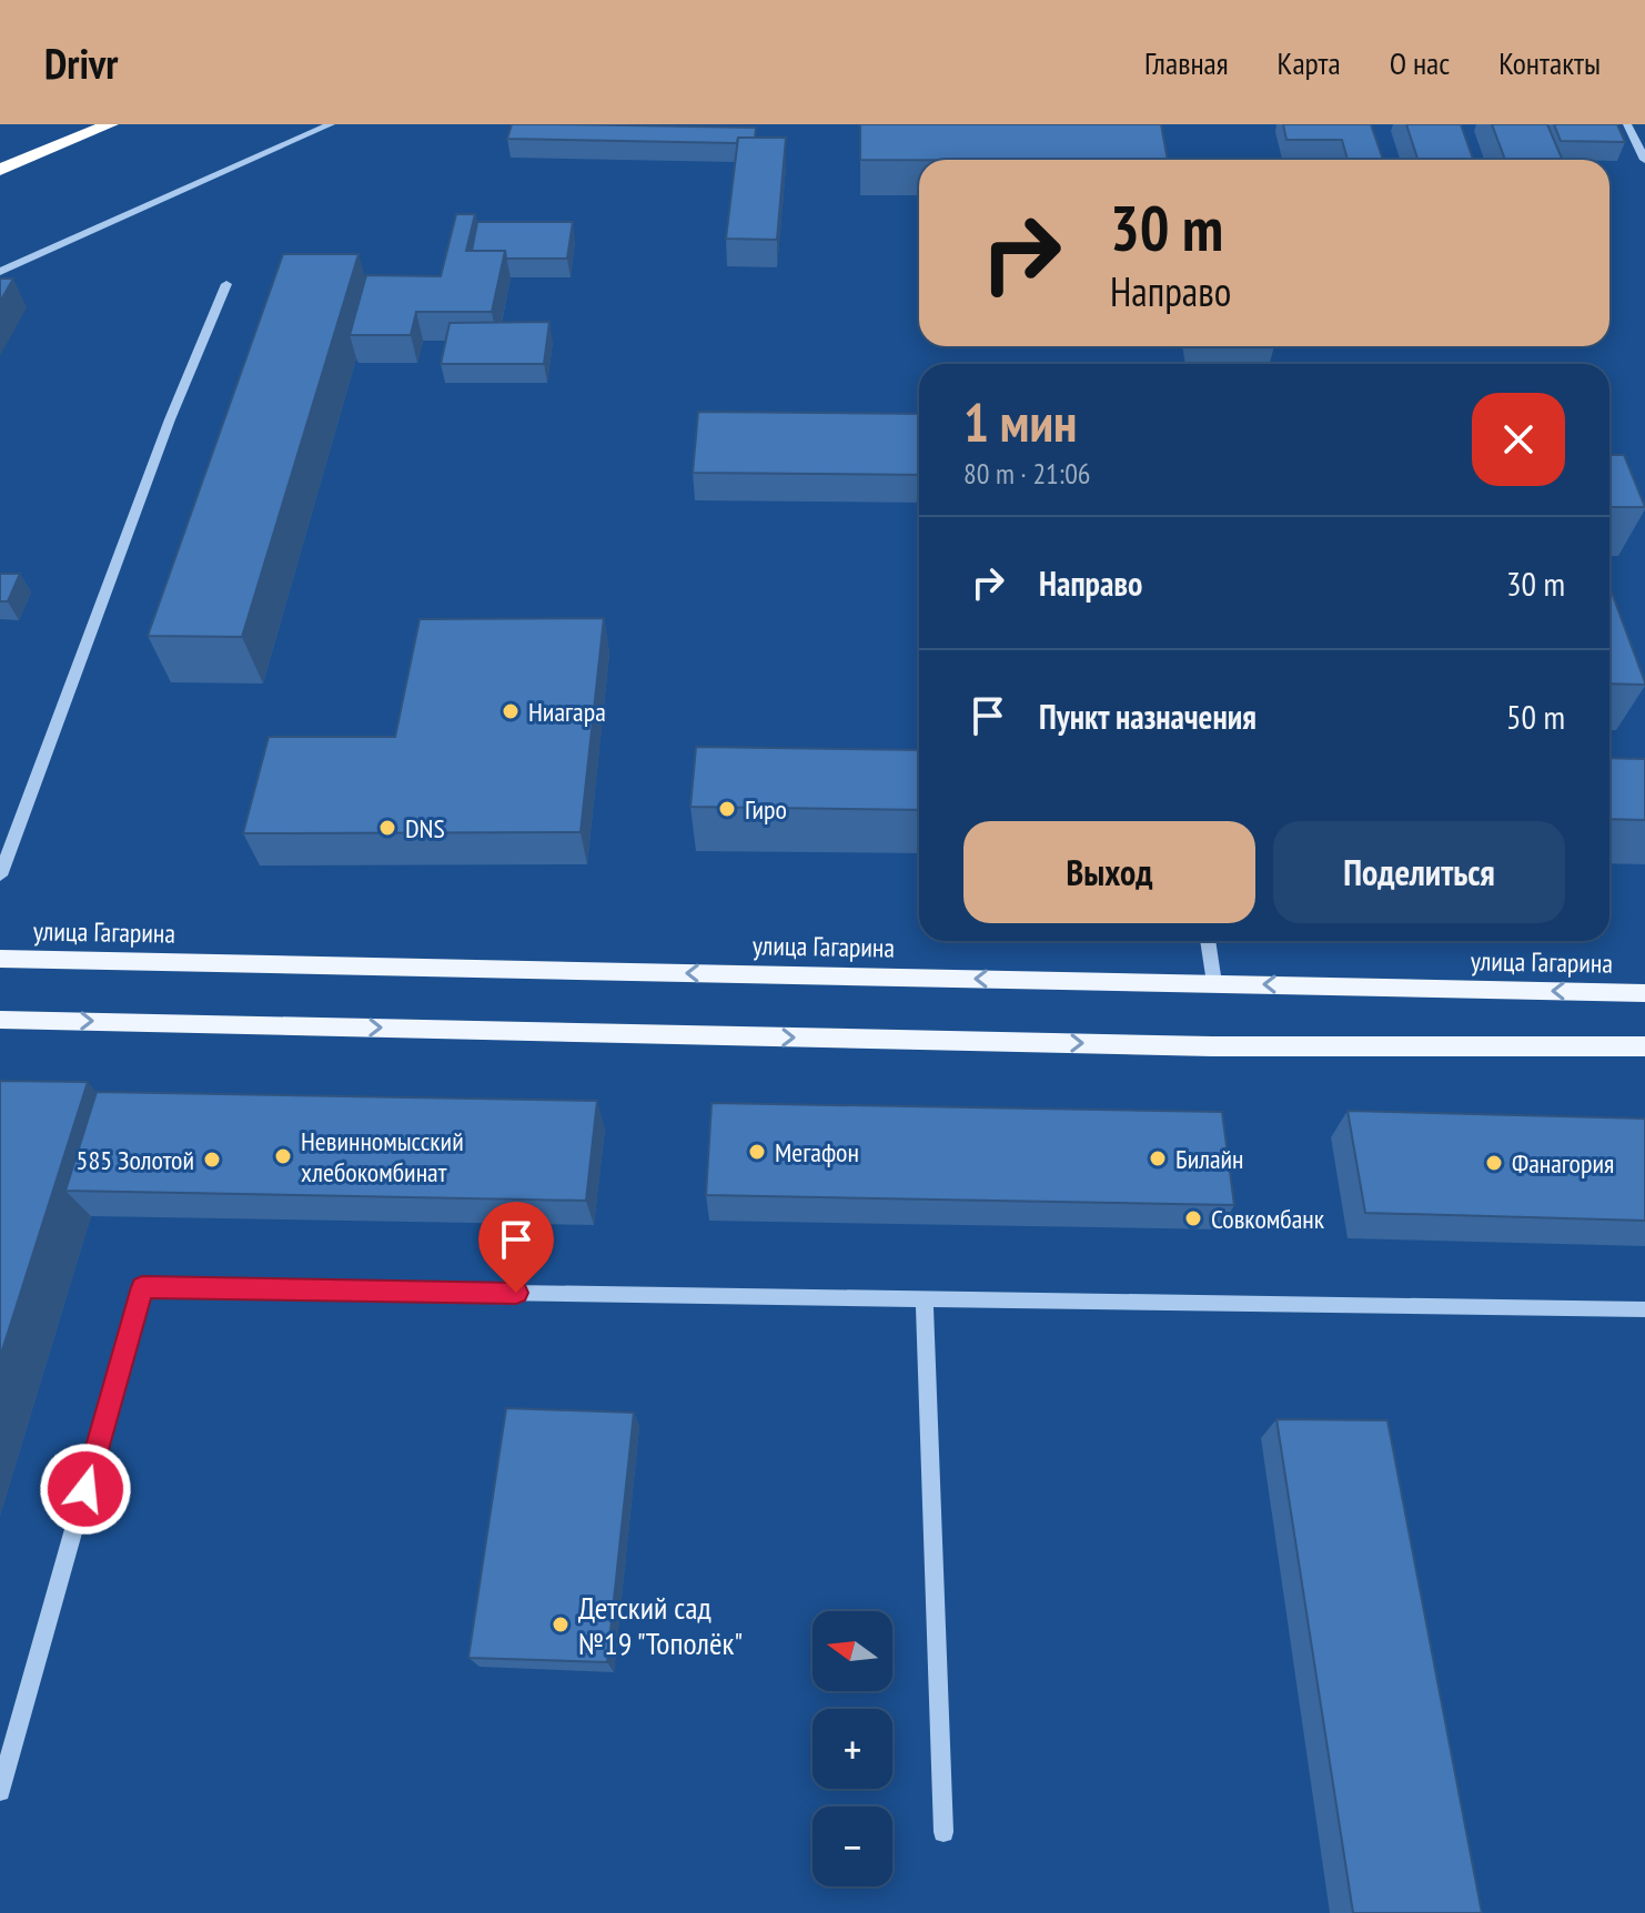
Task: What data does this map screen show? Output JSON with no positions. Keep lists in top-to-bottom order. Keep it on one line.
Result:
{"streets":{"main road":["улица Гагарина"]},"places":["Ниагара","Гиро","DNS","Мегафон","Невинномысский хлебокомбинат","Билайн","585 Золотой","Фанагория","Совкомбанк","Детский сад №19 \"Тополёк\""],"north":"left","page":{"header":"Drivr","nav":["Главная","Карта","О нас","Контакты"],"turn":["30 m","Направо"],"heading":["1 мин","80 m · 21:06"],"list":[{"name":"Направо","value":"30 m"},{"name":"Пункт назначения","value":"50 m"}],"buttons":["Выход","Поделиться"],"map_buttons":["+","−"]}}
